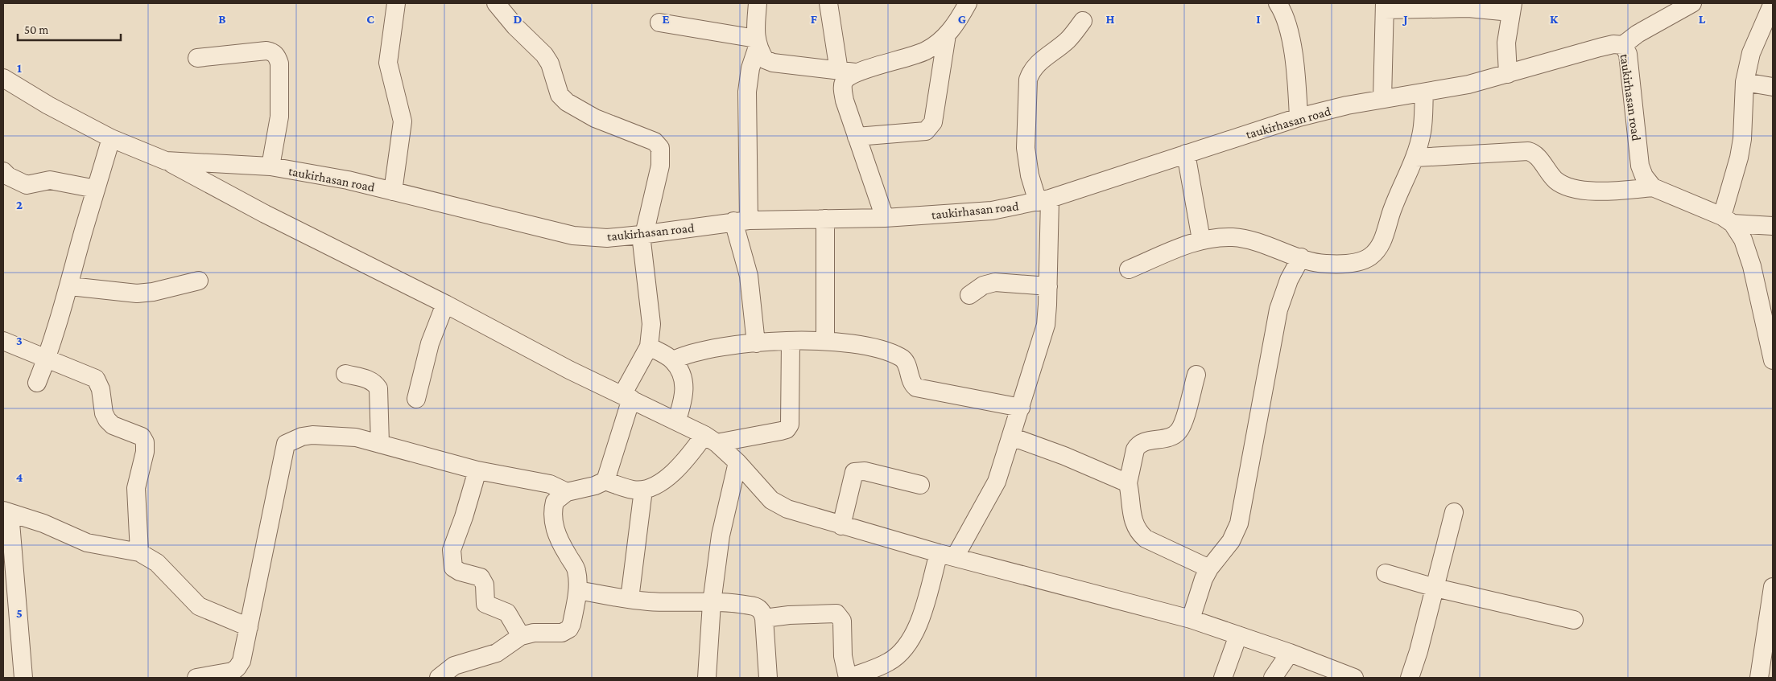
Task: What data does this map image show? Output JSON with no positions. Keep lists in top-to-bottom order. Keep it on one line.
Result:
{"streets":{"street":["taukirhasan road"]},"scale_bar":"50 m","grid":{"columns":["B","C","D","E","F","G","H","I","J","K","L"],"rows":["1","2","3","4","5"]}}
